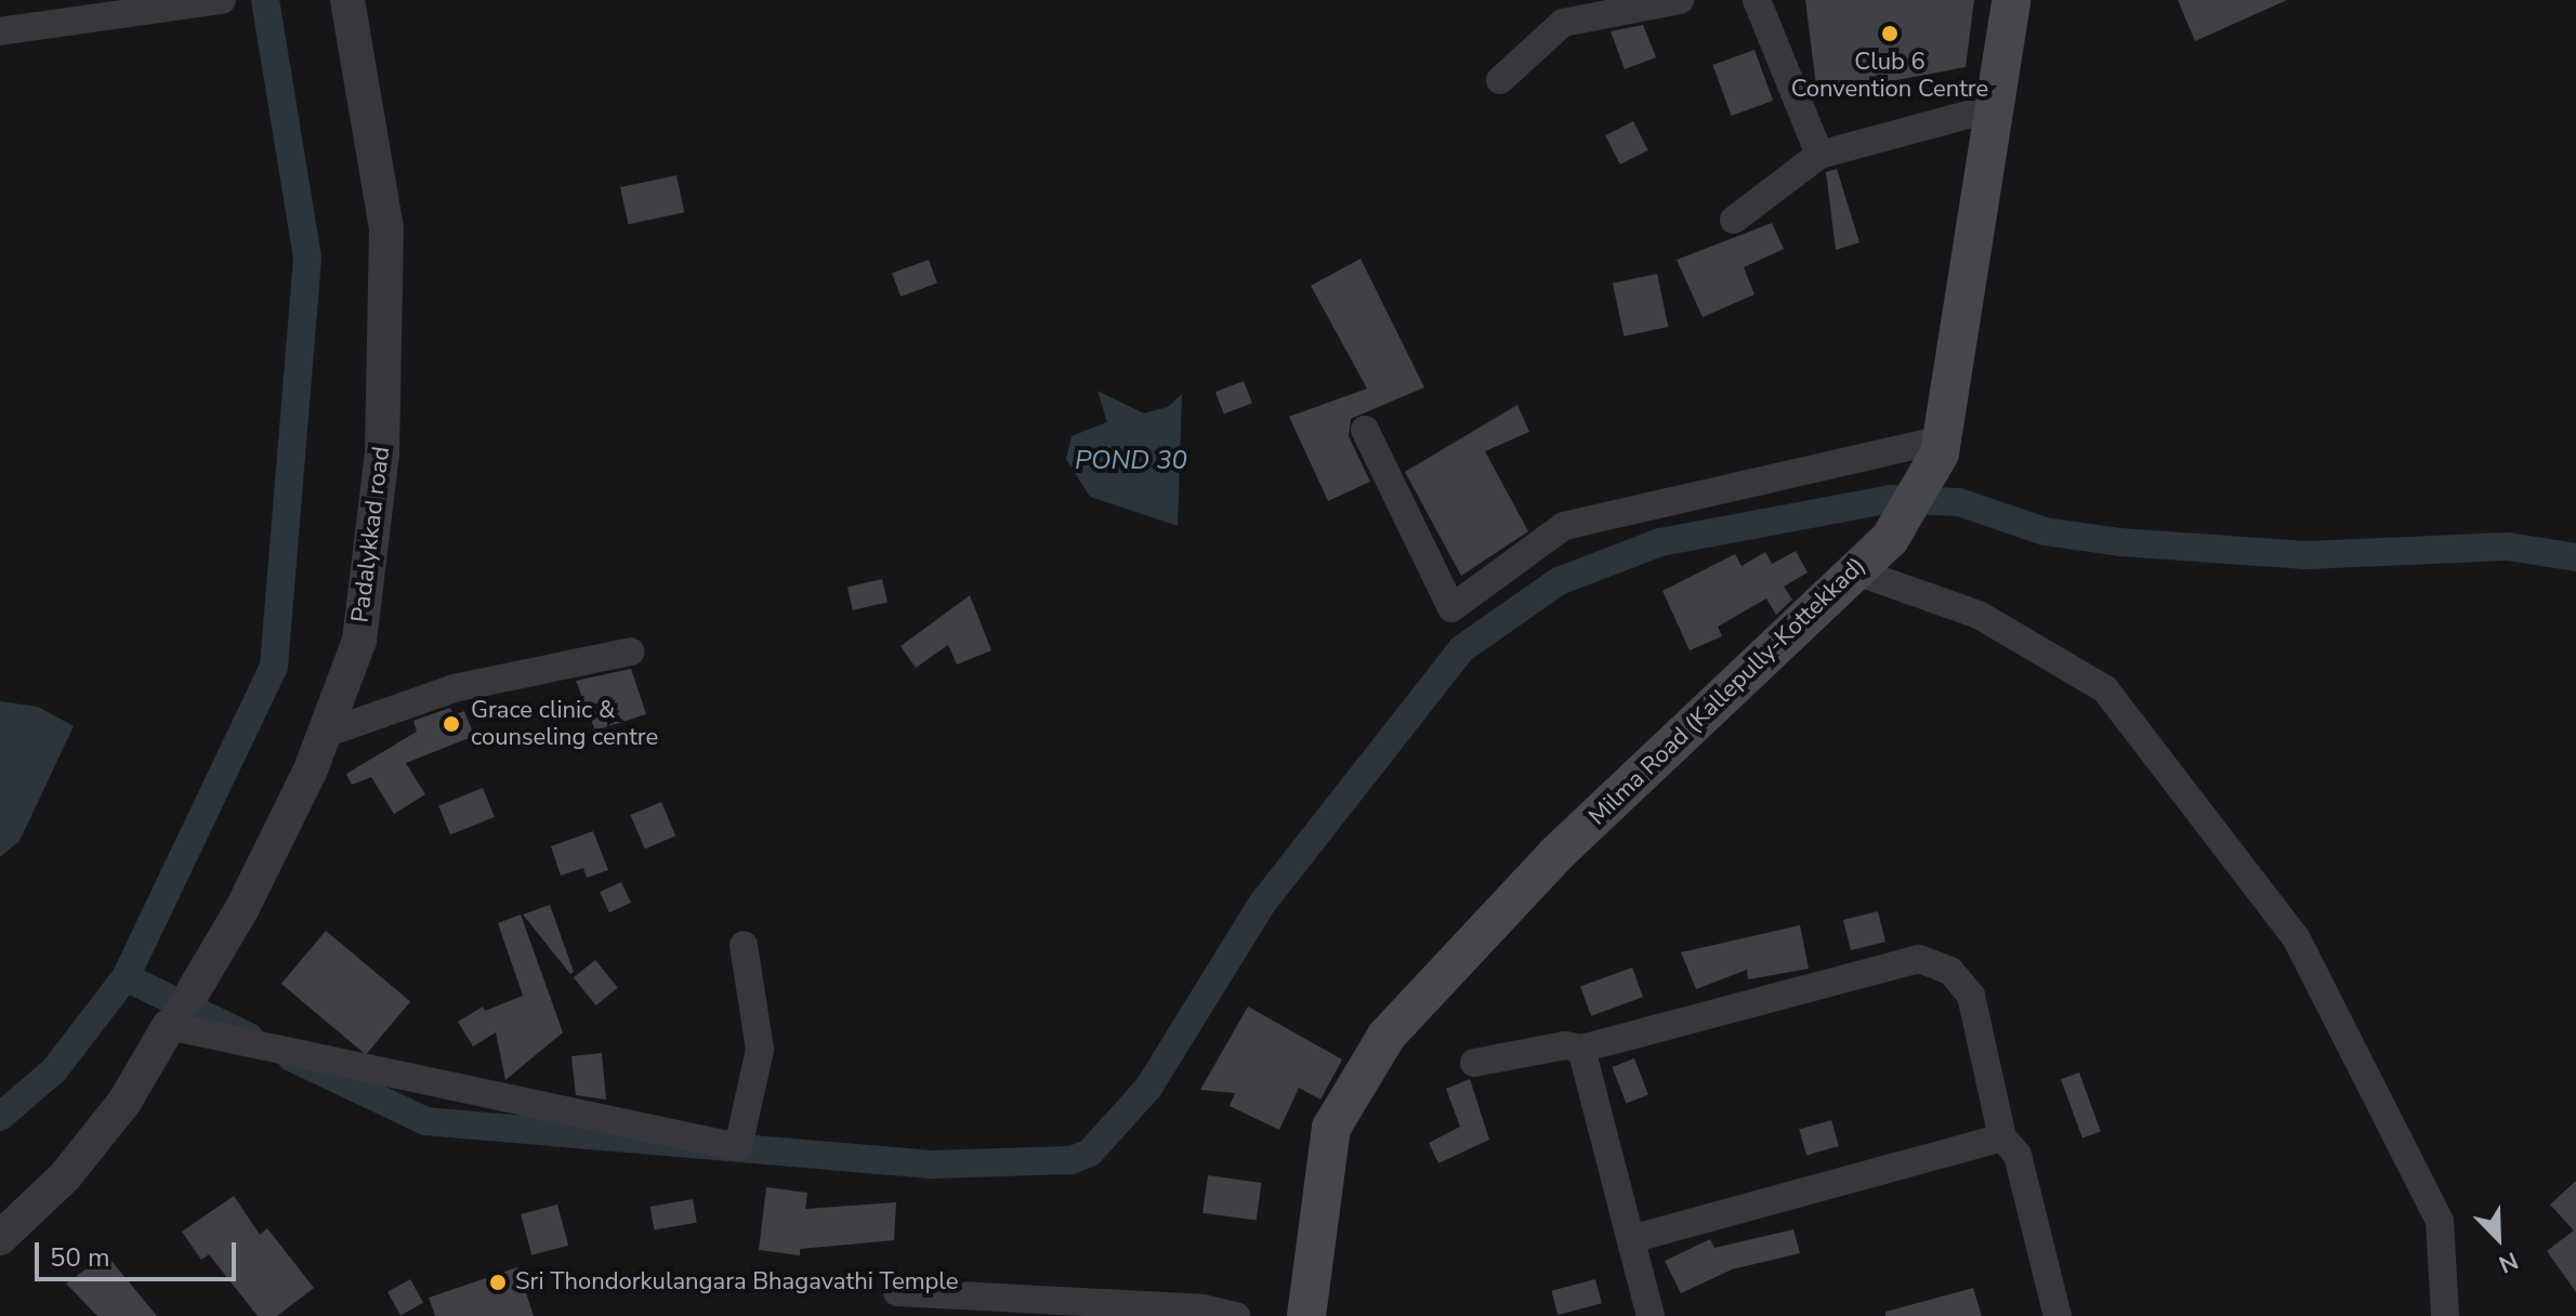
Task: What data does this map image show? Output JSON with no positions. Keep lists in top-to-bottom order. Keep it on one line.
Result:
{"streets":{"main road":["Milma Road (Kallepully-Kottekkad)"],"street":["Padalykkad road"]},"water":["POND 30"],"places":["Club 6 Convention Centre","Grace clinic & counseling centre","Sri Thondorkulangara Bhagavathi Temple"],"scale_bar":"50 m","north":"bottom right"}
